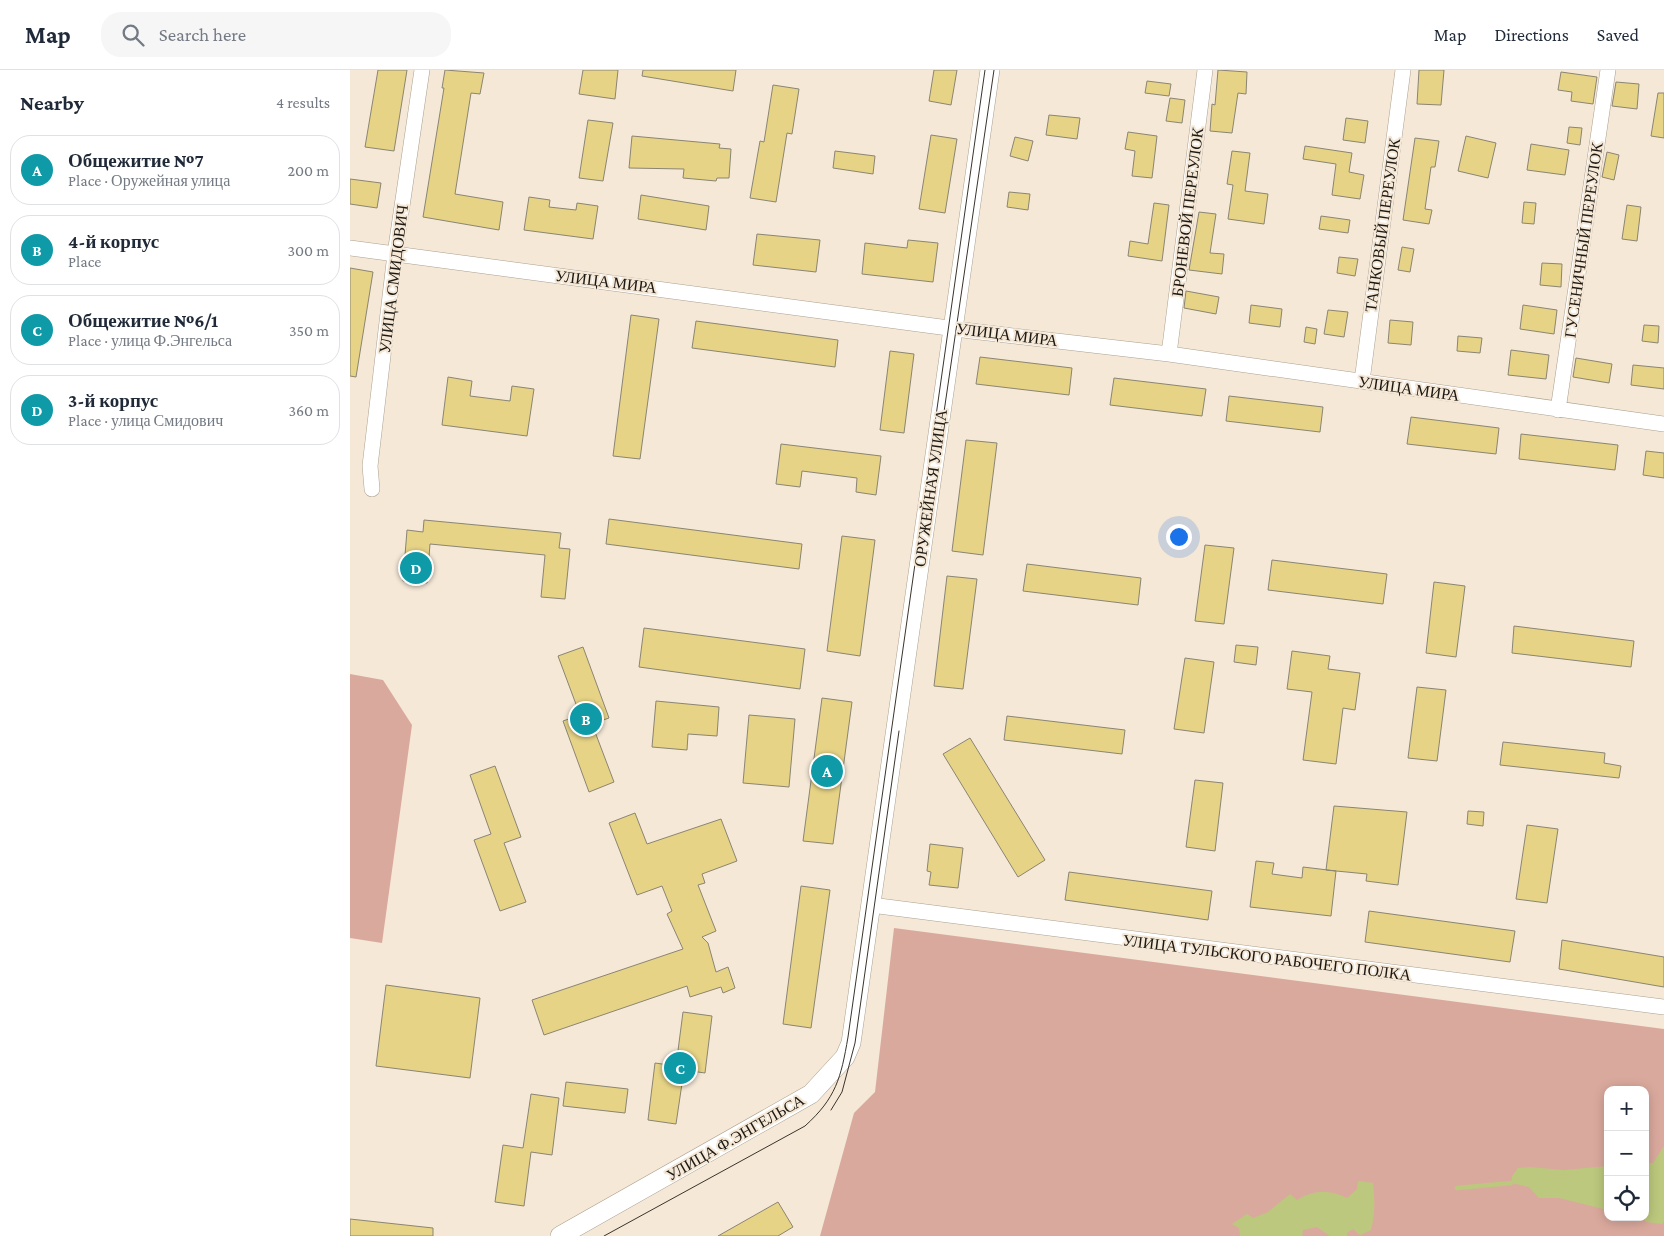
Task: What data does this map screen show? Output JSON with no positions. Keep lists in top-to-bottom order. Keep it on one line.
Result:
{"streets":{"street":["БРОНЕВОЙ ПЕРЕУЛОК","ТАНКОВЫЙ ПЕРЕУЛОК","ГУСЕНИЧНЫЙ ПЕРЕУЛОК","УЛИЦА СМИДОВИЧ","УЛИЦА МИРА","ОРУЖЕЙНАЯ УЛИЦА","УЛИЦА ТУЛЬСКОГО РАБОЧЕГО ПОЛКА","УЛИЦА Ф.ЭНГЕЛЬСА"]},"crossings":[["БРОНЕВОЙ ПЕРЕУЛОК","УЛИЦА МИРА"],["ТАНКОВЫЙ ПЕРЕУЛОК","УЛИЦА МИРА"],["ГУСЕНИЧНЫЙ ПЕРЕУЛОК","УЛИЦА МИРА"],["УЛИЦА СМИДОВИЧ","УЛИЦА МИРА"],["УЛИЦА МИРА","ОРУЖЕЙНАЯ УЛИЦА"],["ОРУЖЕЙНАЯ УЛИЦА","УЛИЦА ТУЛЬСКОГО РАБОЧЕГО ПОЛКА"],["ОРУЖЕЙНАЯ УЛИЦА","УЛИЦА Ф.ЭНГЕЛЬСА"],["УЛИЦА ТУЛЬСКОГО РАБОЧЕГО ПОЛКА","УЛИЦА Ф.ЭНГЕЛЬСА"]],"page":{"header":"Map","search":"Search here","nav":["Map","Directions","Saved"],"heading":["Nearby","4 results"],"list":[{"mark":"A","name":"Общежитие №7","note":"Place · Оружейная улица","value":"200 m"},{"mark":"B","name":"4-й корпус","note":"Place","value":"300 m"},{"mark":"C","name":"Общежитие №6/1","note":"Place · улица Ф.Энгельса","value":"350 m"},{"mark":"D","name":"3-й корпус","note":"Place · улица Смидович","value":"360 m"}],"pins":["D","B","A","C"],"map_buttons":["+","−"]}}
